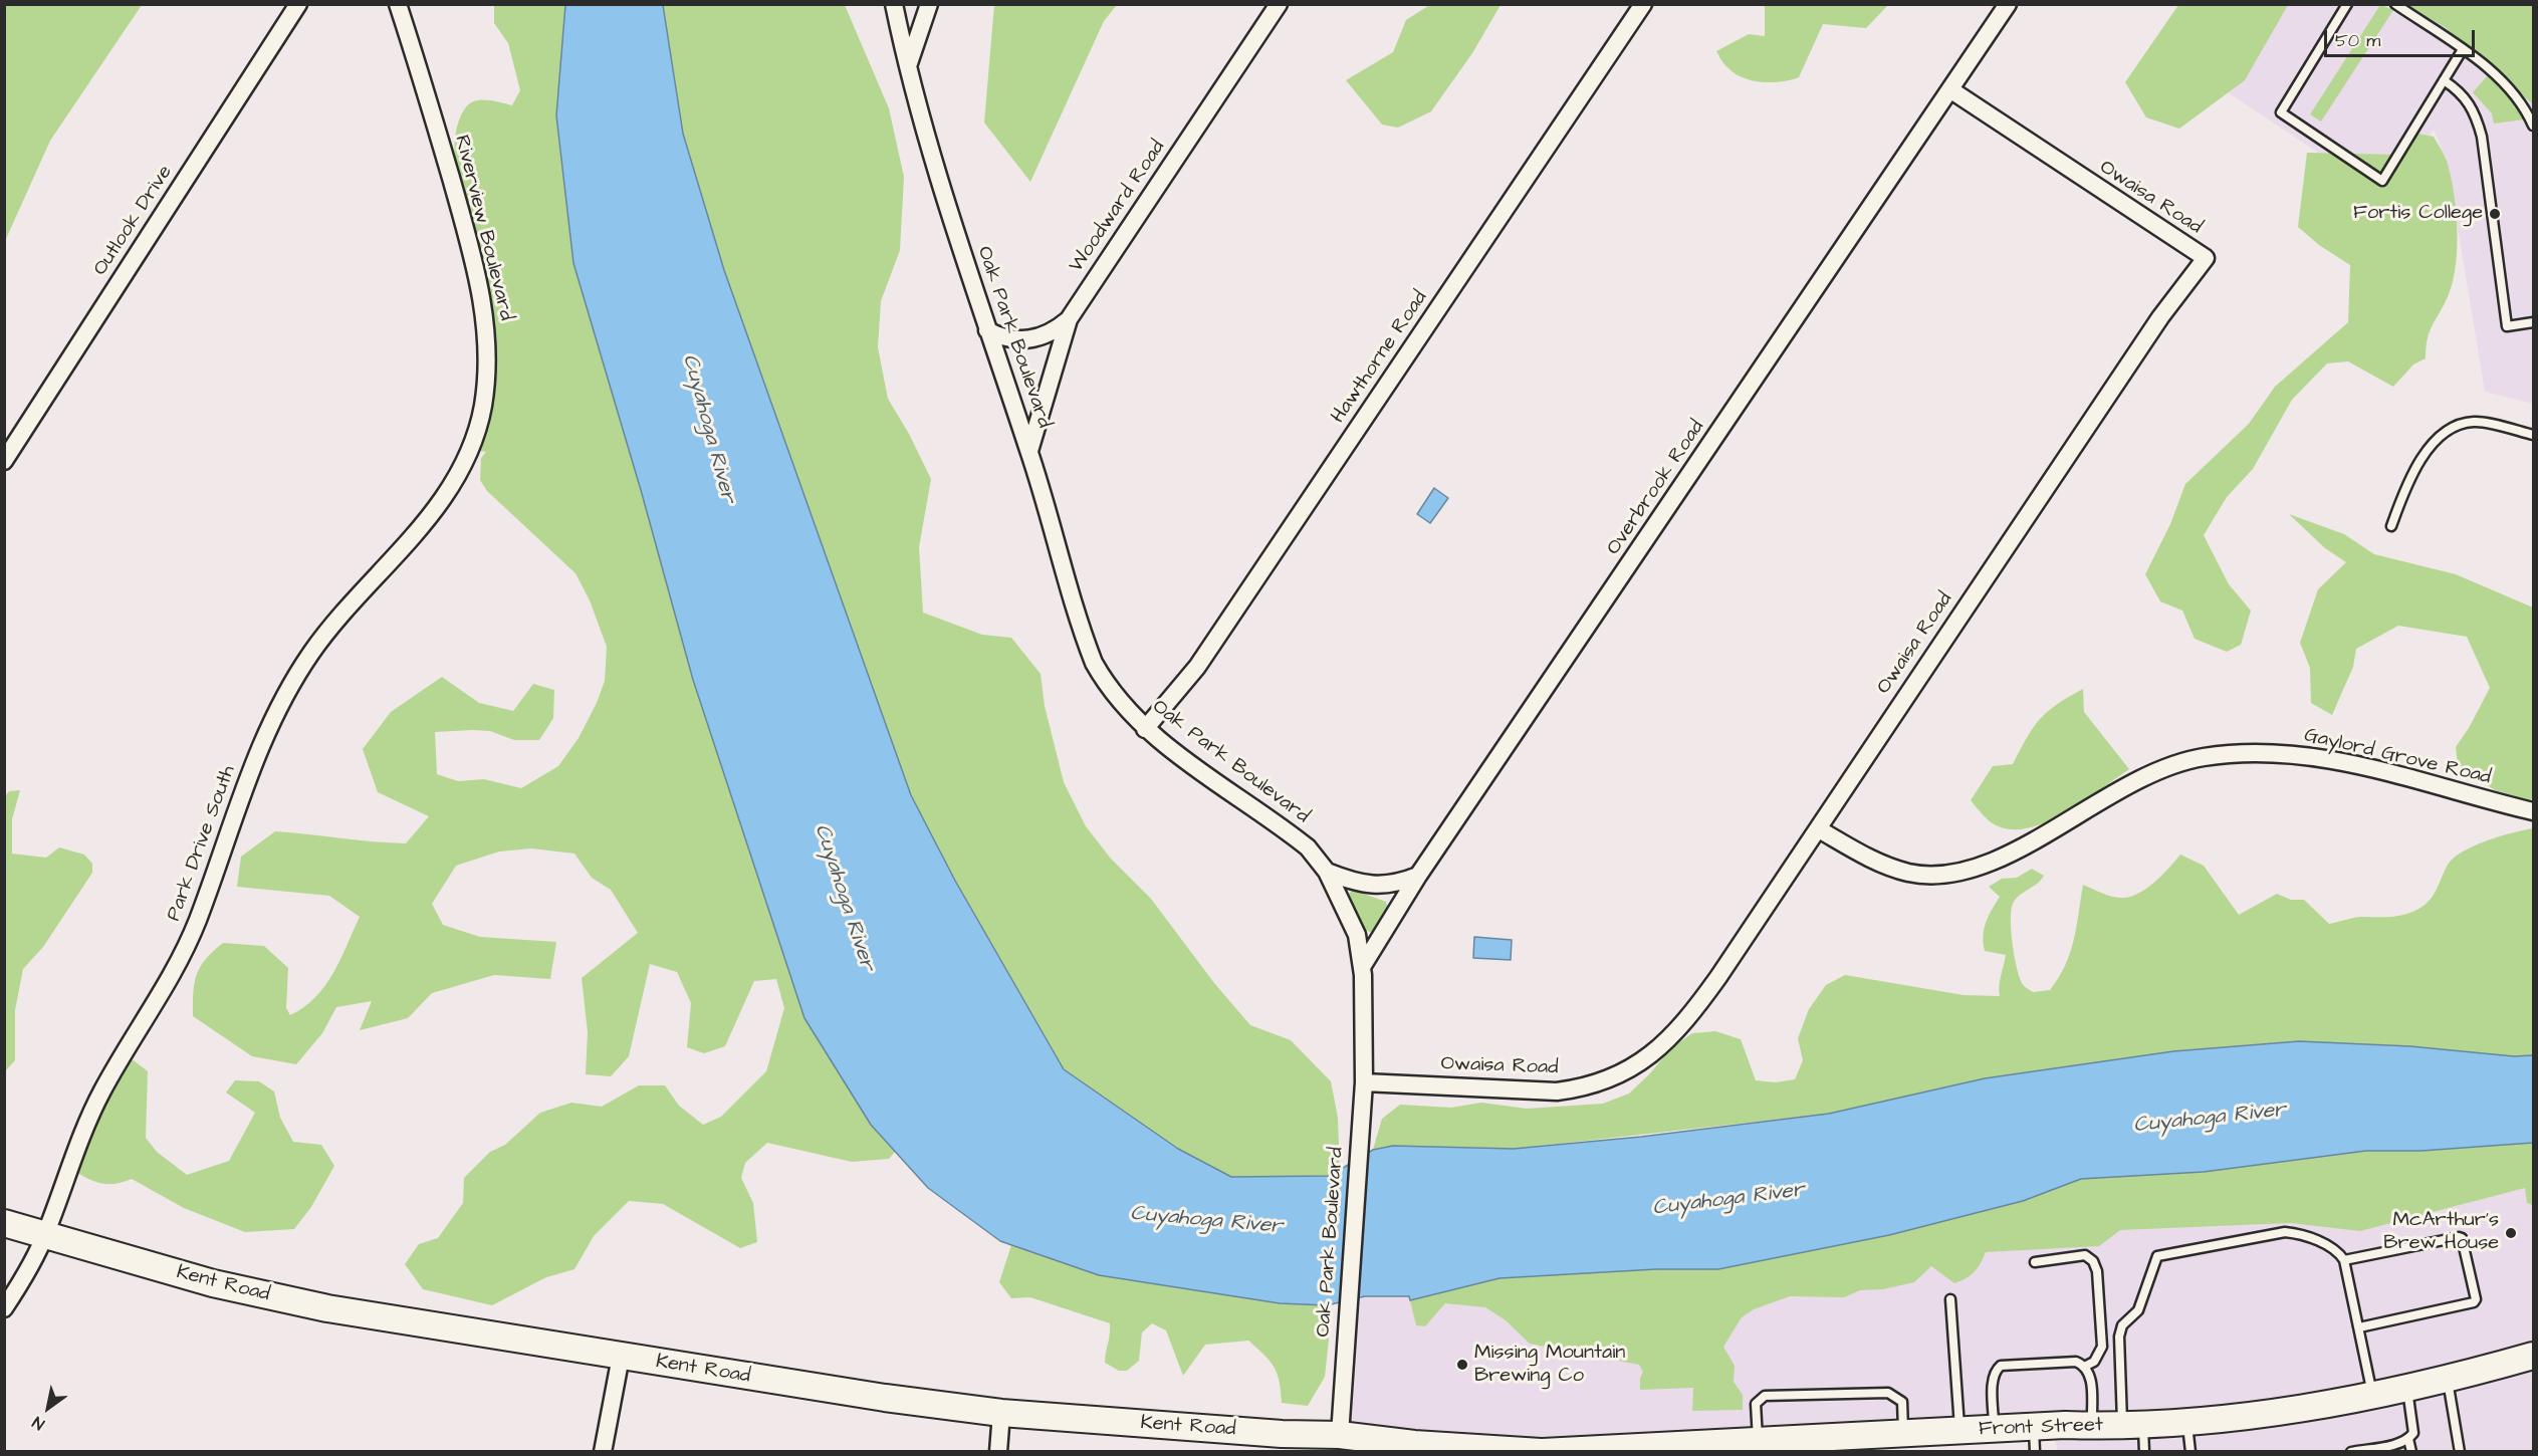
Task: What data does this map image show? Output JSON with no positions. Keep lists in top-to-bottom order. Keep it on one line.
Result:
{"streets":{"main road":["Kent Road","Front Street"],"street":["Owaisa Road","Woodward Road","Outlook Drive","Riverview Boulevard","Oak Park Boulevard","Hawthorne Road","Overbrook Road","Gaylord Grove Road","Park Drive South"]},"crossings":[["Owaisa Road","Oak Park Boulevard"],["Owaisa Road","Overbrook Road"],["Owaisa Road","Gaylord Grove Road"],["Woodward Road","Oak Park Boulevard"],["Riverview Boulevard","Park Drive South"],["Oak Park Boulevard","Hawthorne Road"],["Oak Park Boulevard","Overbrook Road"],["Oak Park Boulevard","Kent Road"],["Park Drive South","Kent Road"],["Kent Road","Front Street"]],"water":["Cuyahoga River"],"places":["Fortis College","McArthur's Brew House","Missing Mountain Brewing Co"],"scale_bar":"50 m","north":"bottom left"}
